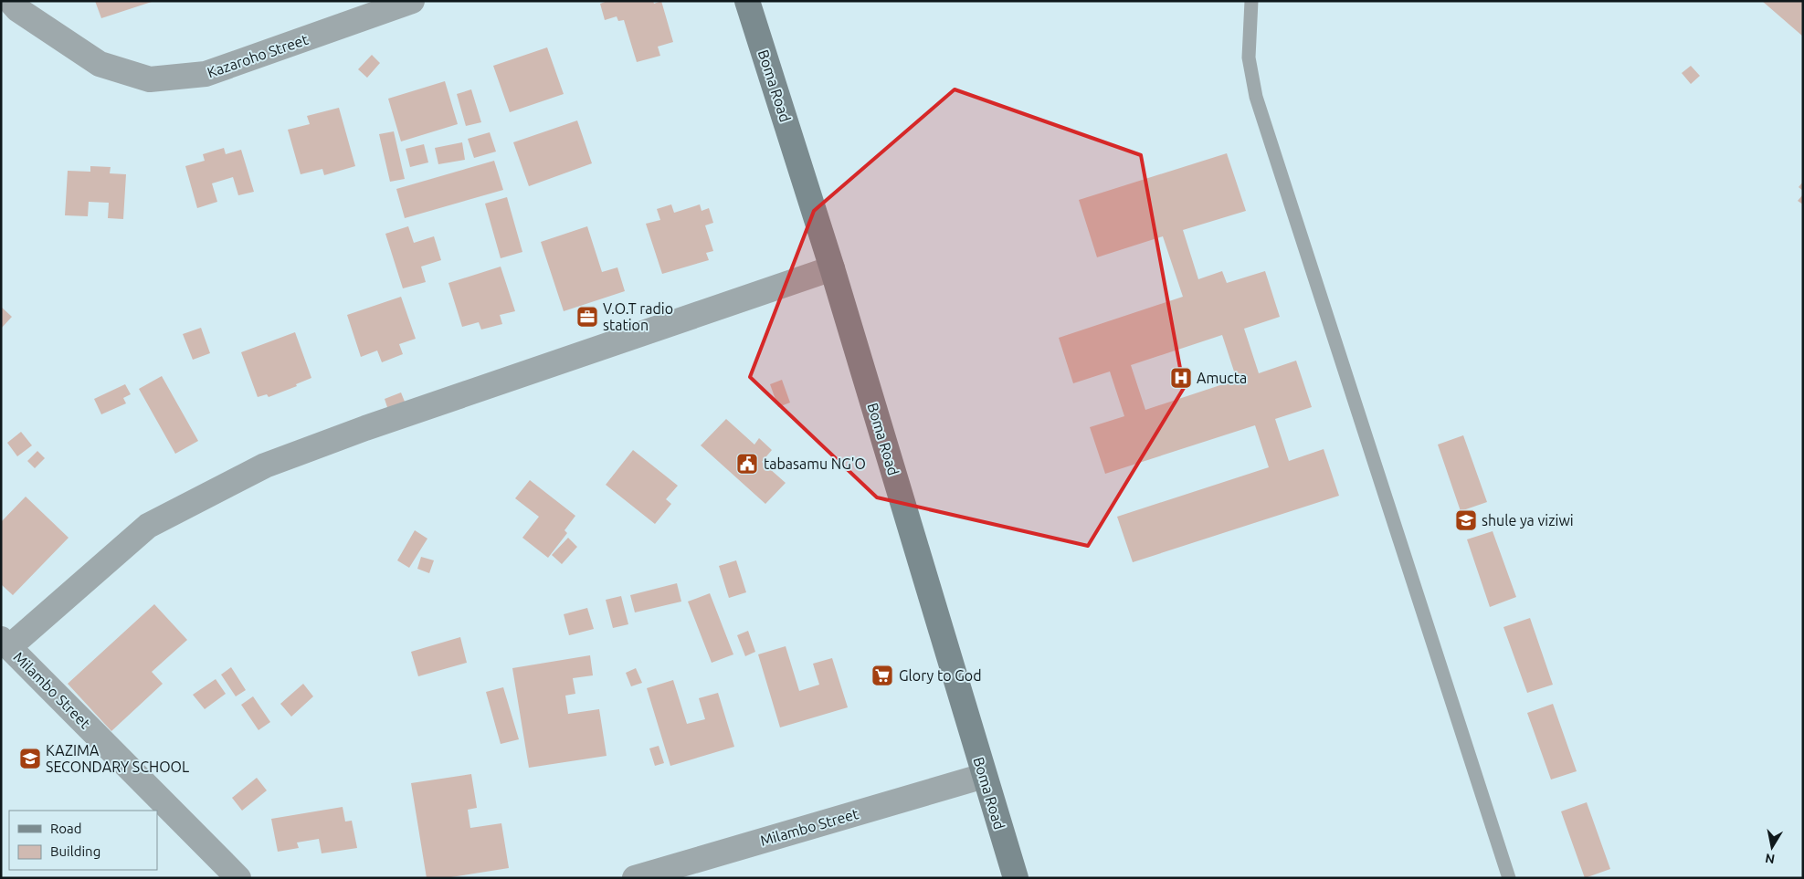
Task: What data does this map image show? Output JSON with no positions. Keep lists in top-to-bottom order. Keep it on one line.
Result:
{"streets":{"main road":["Boma Road"],"street":["Kazaroho Street","Milambo Street"]},"crossings":[["Boma Road","Milambo Street"]],"places":{"office":["V.O.T radio station"],"hospital":["Amucta"],"public building":["tabasamu NG'O"],"school or university":["shule ya viziwi","KAZIMA SECONDARY SCHOOL"],"supermarket":["Glory to God"]},"legend":["Road","Building"],"north":"bottom"}
